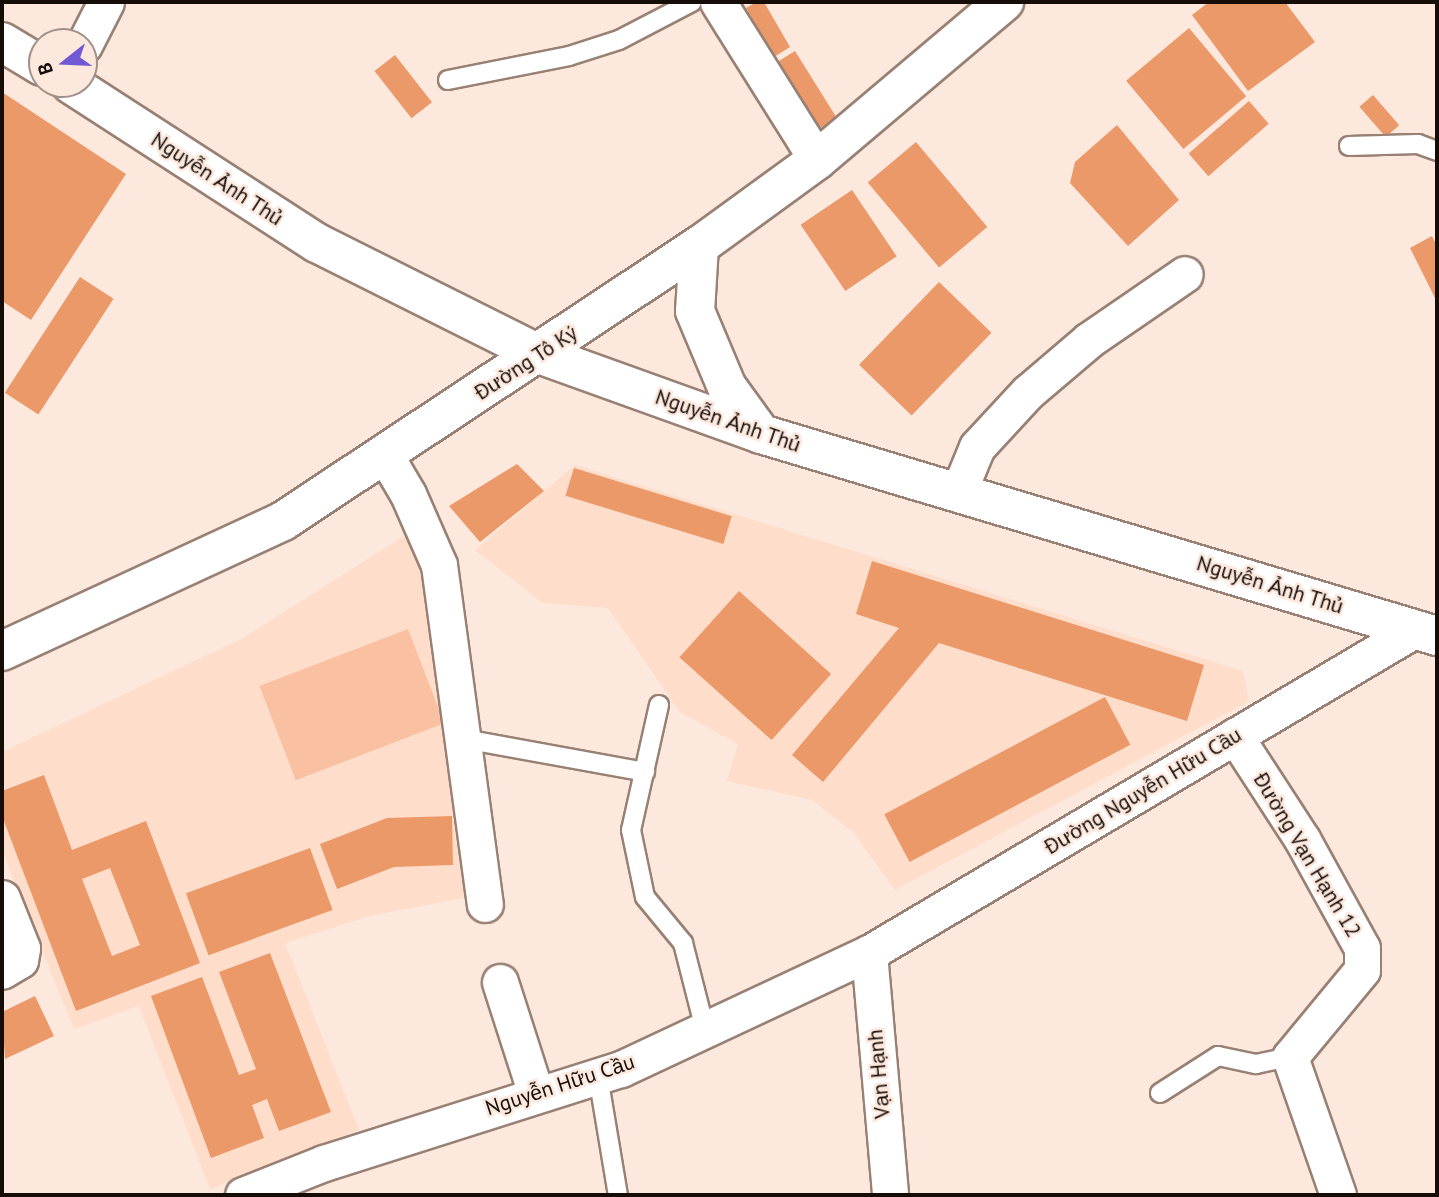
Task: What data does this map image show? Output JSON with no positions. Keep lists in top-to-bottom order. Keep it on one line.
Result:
{"streets":{"main road":["Nguyễn Ảnh Thủ","Đường Tô Ký"],"street":["Đường Nguyễn Hữu Cầu","Đường Vạn Hạnh 12","Vạn Hạnh","Nguyễn Hữu Cầu"]},"crossings":[["Nguyễn Ảnh Thủ","Đường Tô Ký"],["Nguyễn Ảnh Thủ","Đường Nguyễn Hữu Cầu"],["Đường Nguyễn Hữu Cầu","Đường Vạn Hạnh 12"],["Đường Nguyễn Hữu Cầu","Vạn Hạnh"],["Đường Nguyễn Hữu Cầu","Nguyễn Hữu Cầu"],["Vạn Hạnh","Nguyễn Hữu Cầu"]],"north":"left"}
